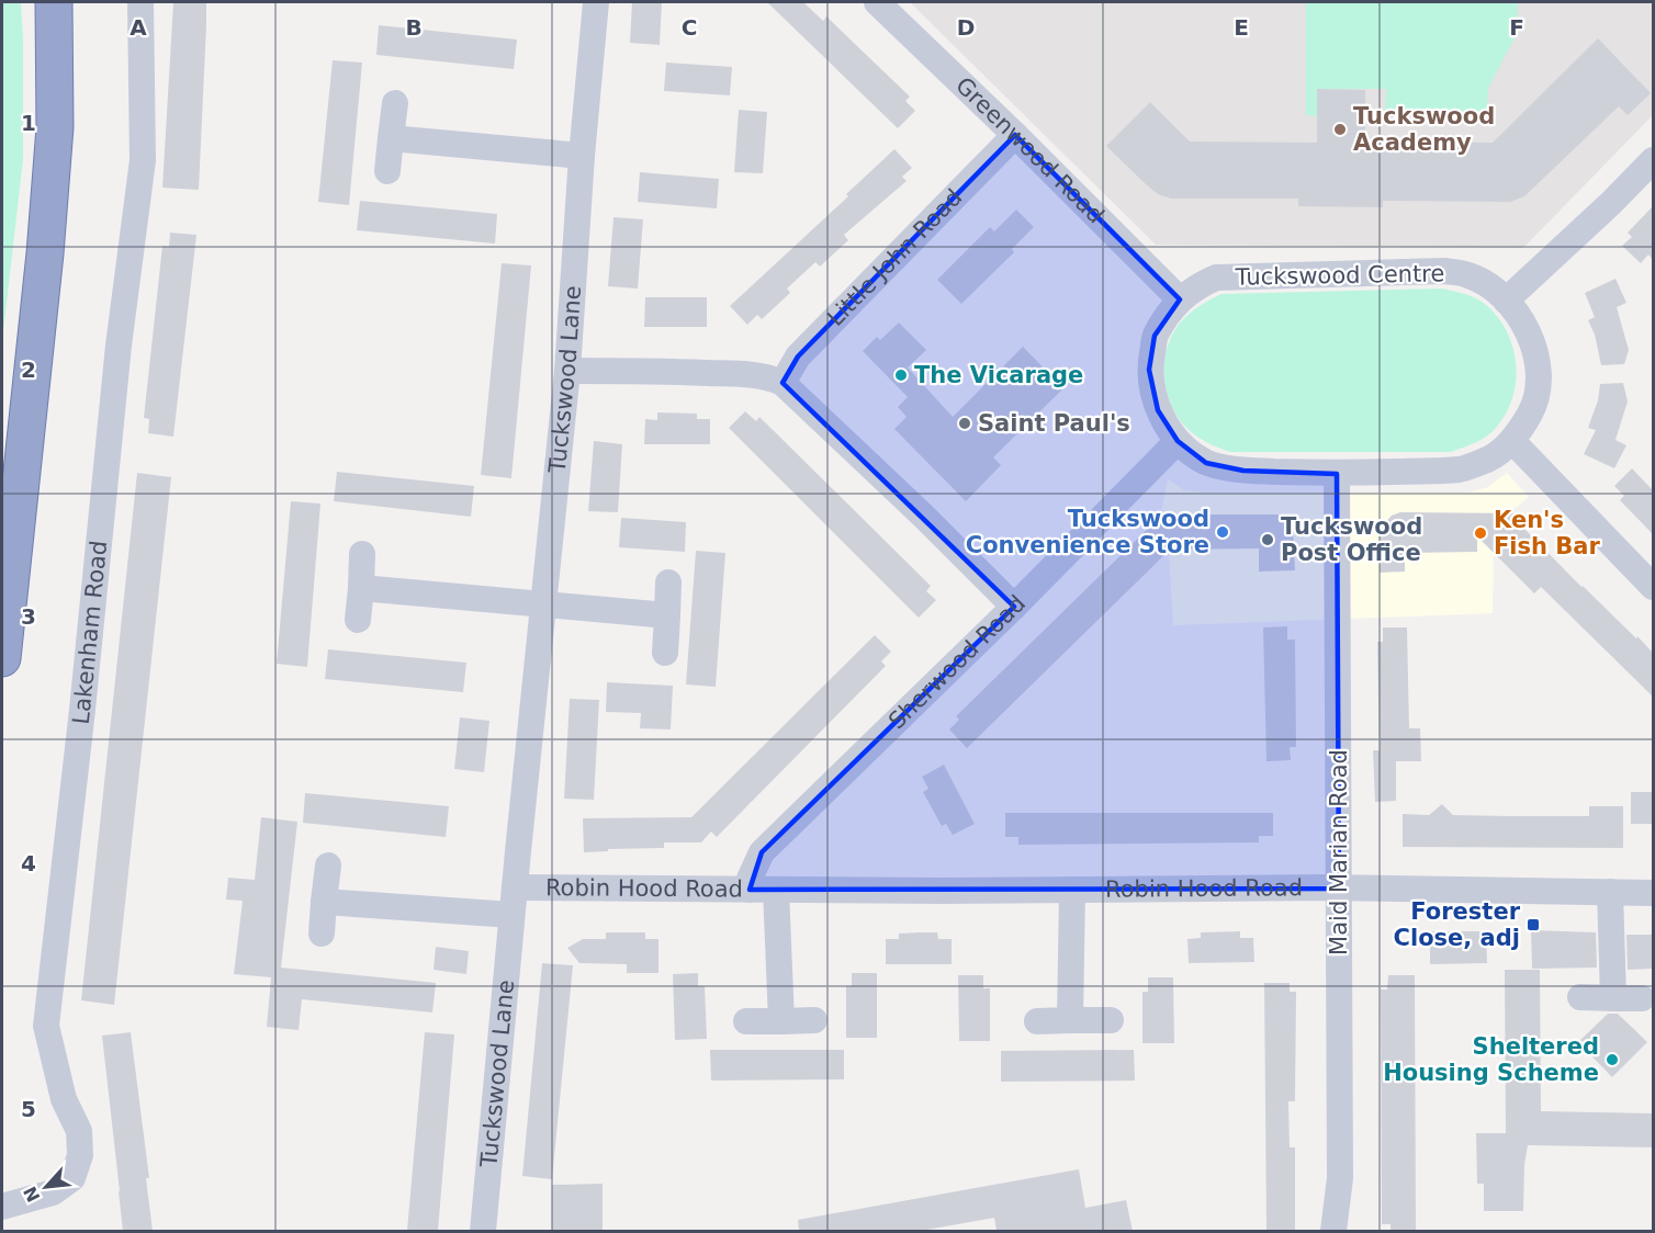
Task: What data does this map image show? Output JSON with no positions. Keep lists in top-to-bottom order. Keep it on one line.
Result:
{"streets":{"street":["Greenwood Road","Little John Road","Tuckswood Centre","Tuckswood Lane","Lakenham Road","Sherwood Road","Maid Marian Road","Robin Hood Road"]},"crossings":[["Greenwood Road","Little John Road"],["Greenwood Road","Tuckswood Centre"],["Tuckswood Centre","Sherwood Road"],["Tuckswood Centre","Maid Marian Road"],["Tuckswood Lane","Robin Hood Road"],["Sherwood Road","Robin Hood Road"],["Maid Marian Road","Robin Hood Road"]],"places":{"other":["Tuckswood Academy","The Vicarage","Saint Paul's","Tuckswood Convenience Store","Ken's Fish Bar","Tuckswood Post Office","Sheltered Housing Scheme"],"transit":["Forester Close, adj"]},"north":"bottom left","grid":{"columns":["A","B","C","D","E","F"],"rows":["1","2","3","4","5"]}}
